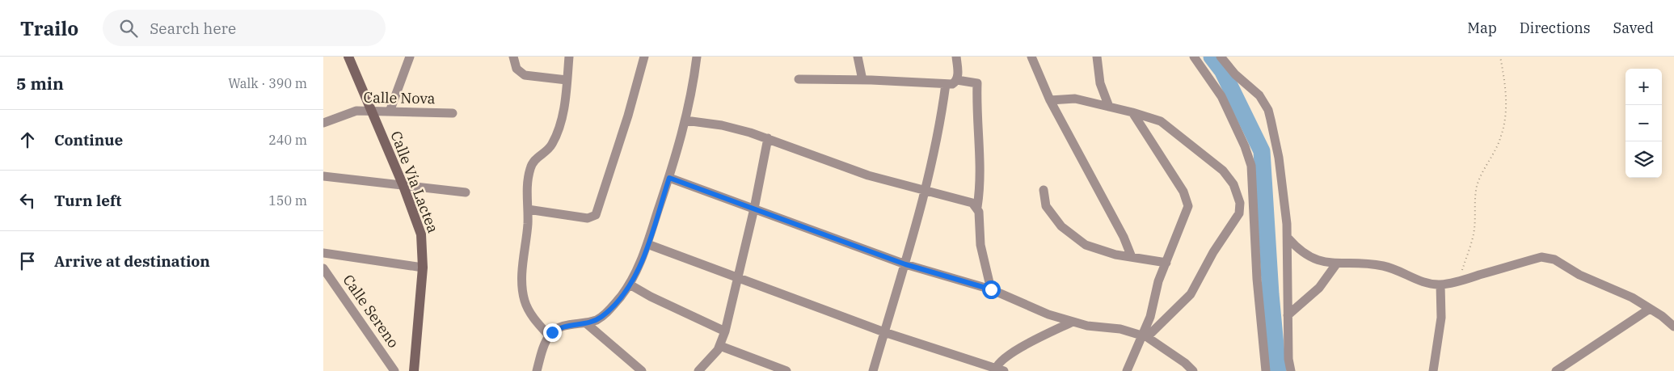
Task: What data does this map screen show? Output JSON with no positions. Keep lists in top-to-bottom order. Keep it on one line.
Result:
{"streets":{"street":["Calle Nova","Calle Vía Lactea","Calle Sereno"]},"crossings":[["Calle Nova","Calle Vía Lactea"]],"page":{"header":"Trailo","search":"Search here","nav":["Map","Directions","Saved"],"heading":["5 min","Walk · 390 m"],"map_buttons":["+","−"],"list":[["Continue","240 m"],["Turn left","150 m"],"Arrive at destination"]}}
